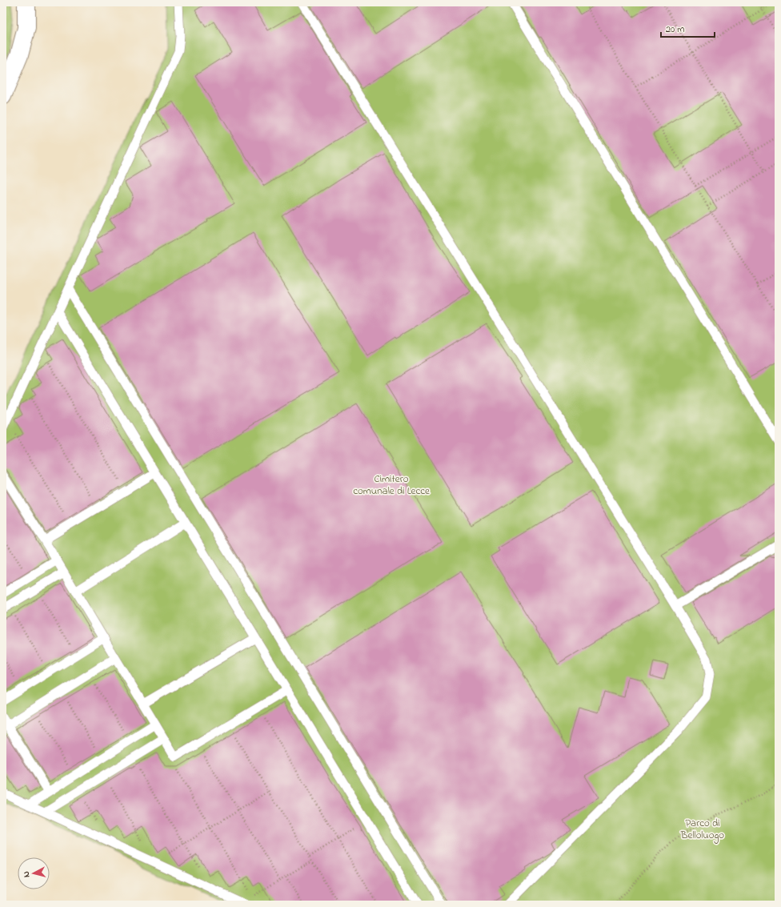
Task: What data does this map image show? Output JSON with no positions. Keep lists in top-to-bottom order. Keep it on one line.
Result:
{"parks":["Cimitero comunale di Lecce","Parco di Belloluogo"],"scale_bar":"20 m","north":"left"}
